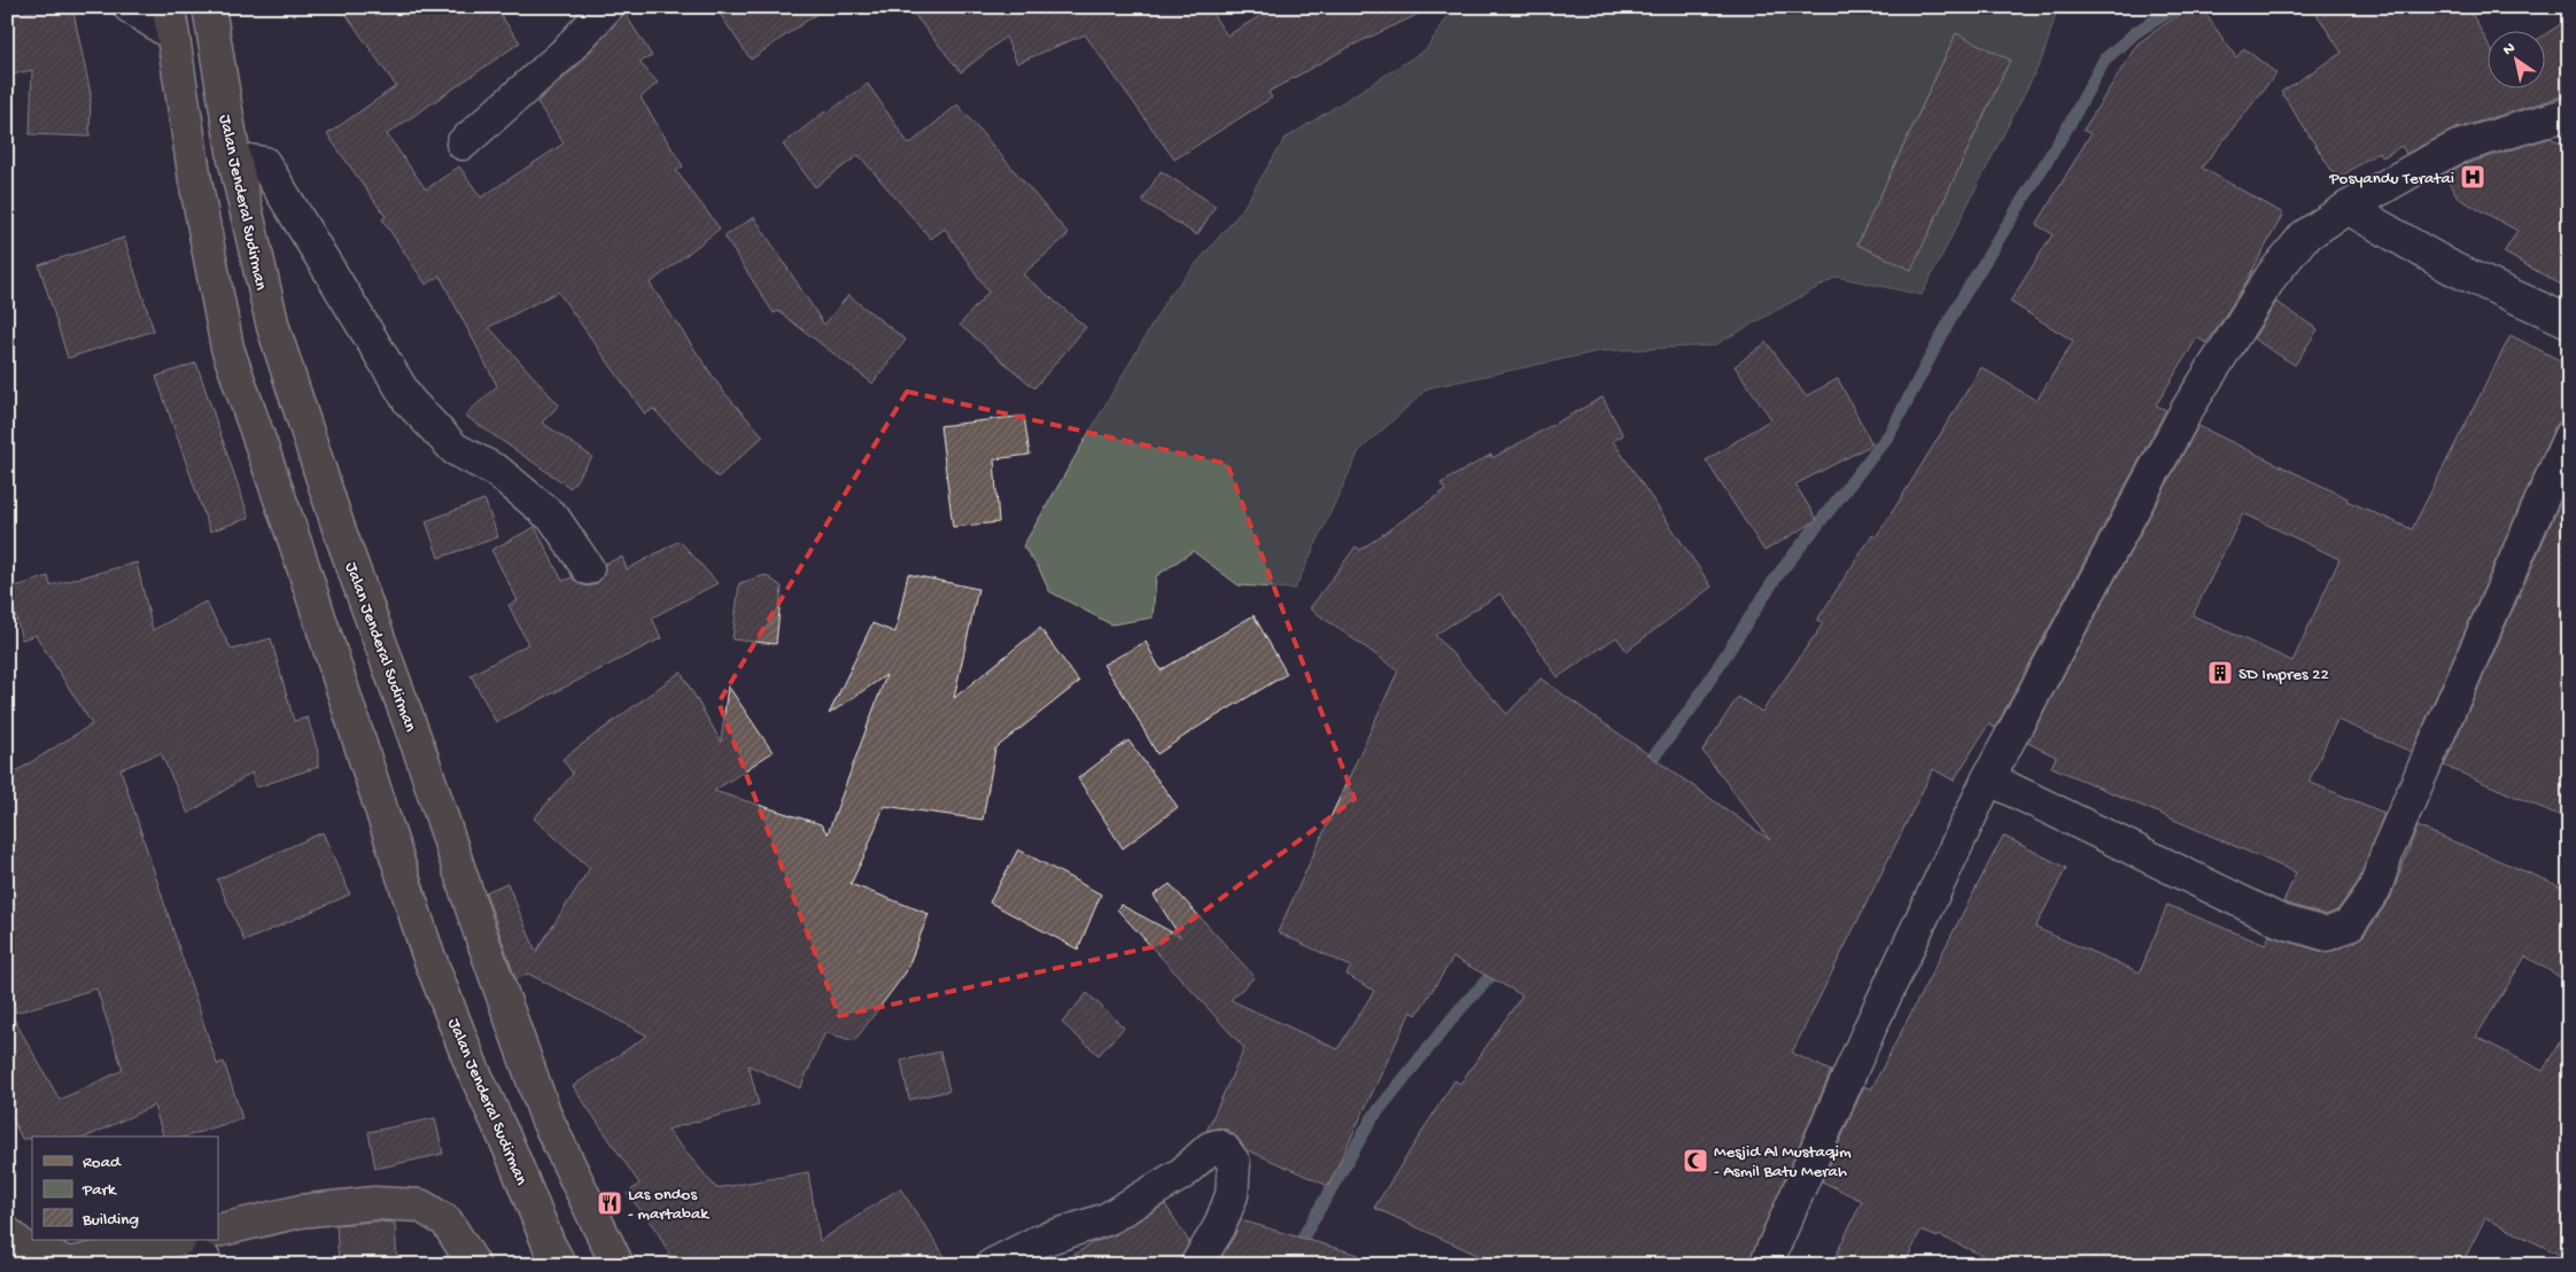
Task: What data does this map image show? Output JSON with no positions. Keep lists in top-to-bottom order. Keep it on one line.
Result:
{"streets":{"main road":["Jalan Jenderal Sudirman"]},"places":{"hospital":["Posyandu Teratai"],"building":["SD Impres 22"],"mosque":["Mesjid Al Mustaqim - Asmil Batu Merah"],"restaurant":["Las ondos - martabak"]},"legend":["Road","Park","Building"],"north":"top left"}
